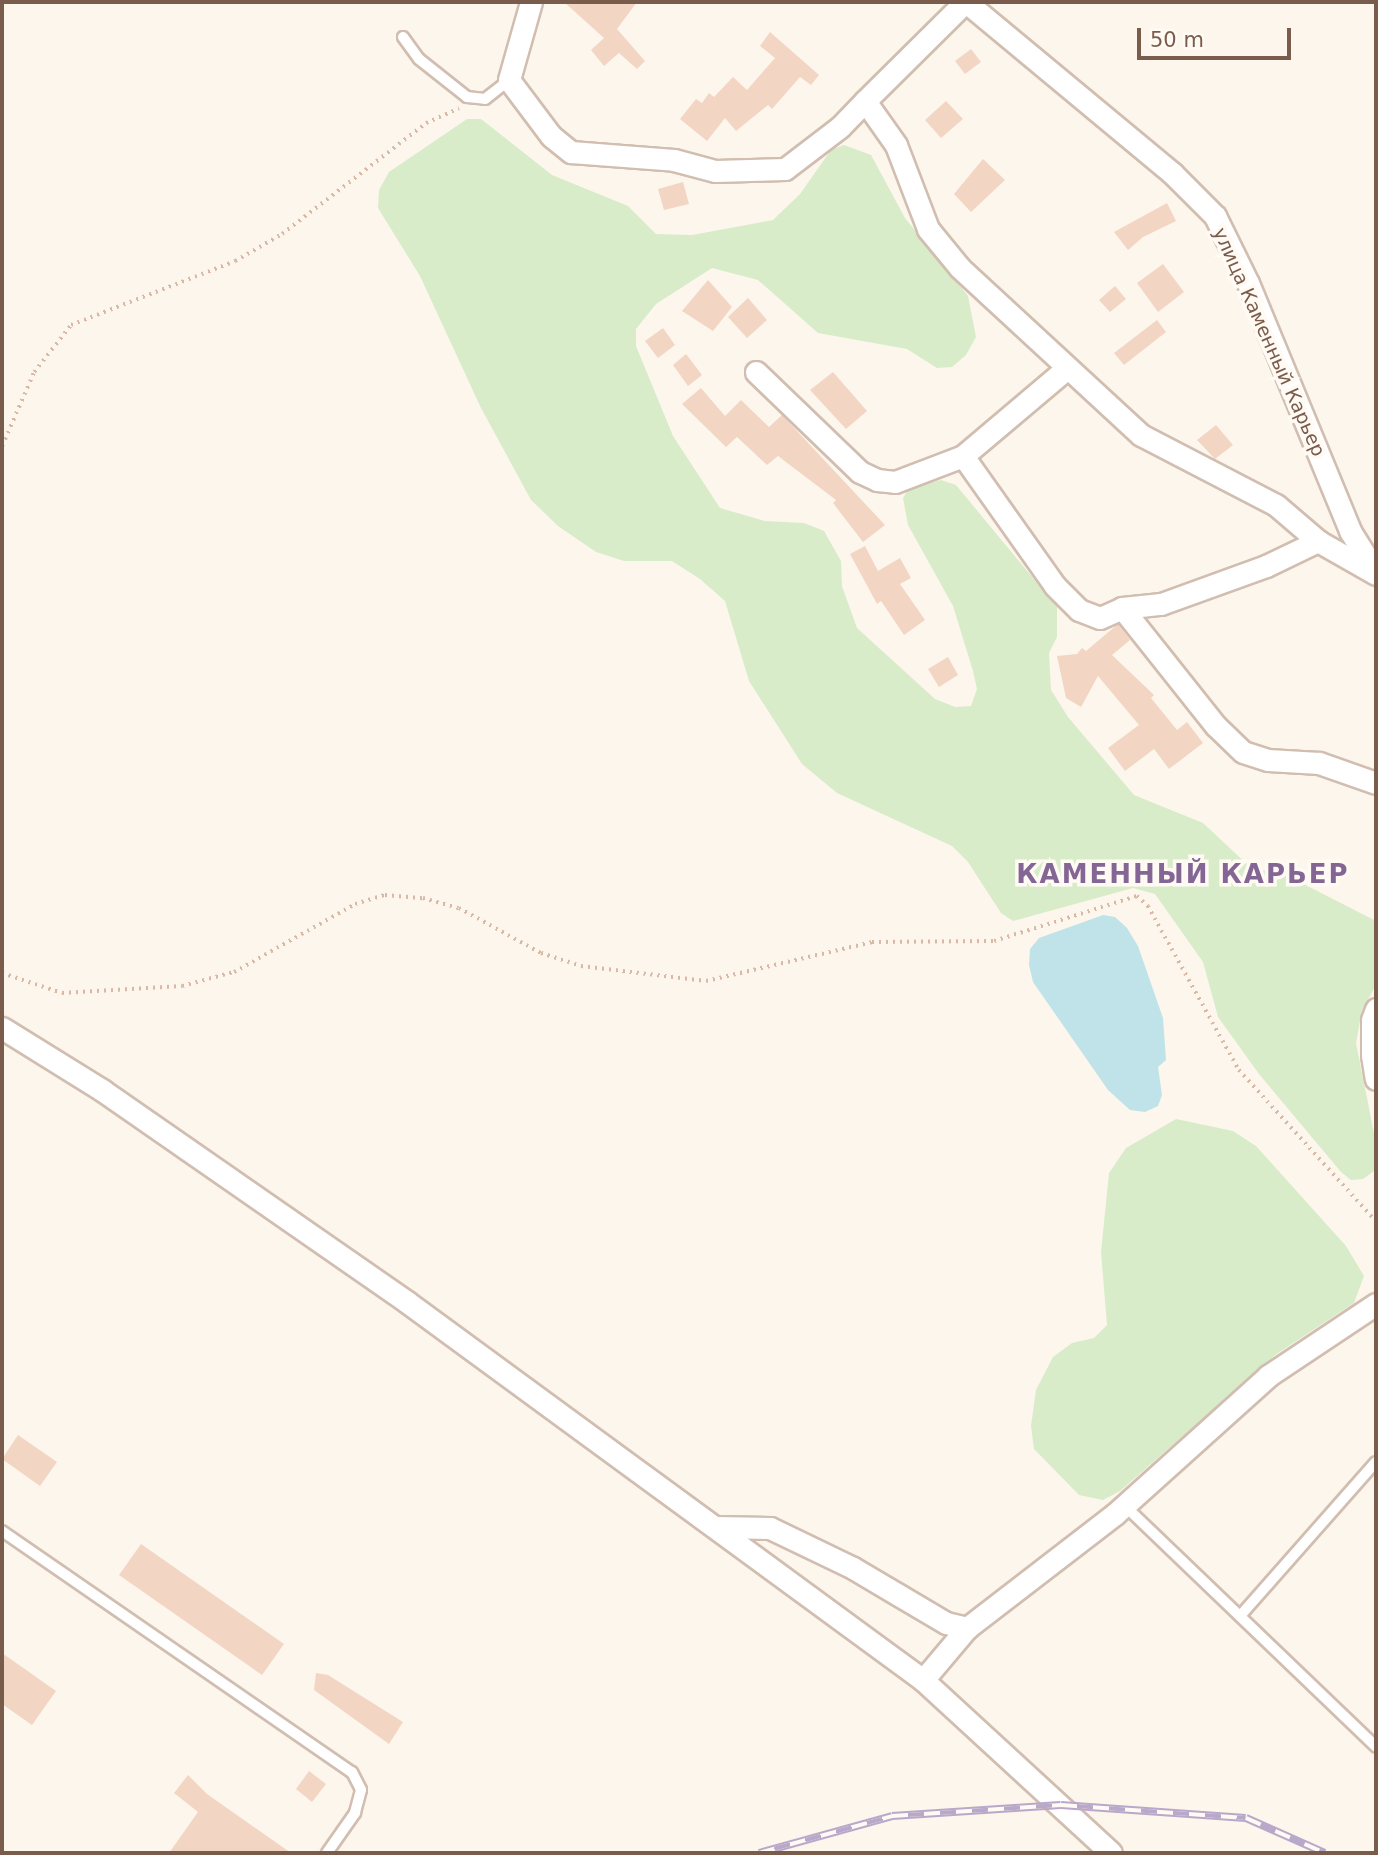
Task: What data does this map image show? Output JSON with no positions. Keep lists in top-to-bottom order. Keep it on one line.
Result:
{"streets":{"street":["улица Каменный Карьер"]},"districts":["КАМЕННЫЙ КАРЬЕР"],"scale_bar":"50 m"}
